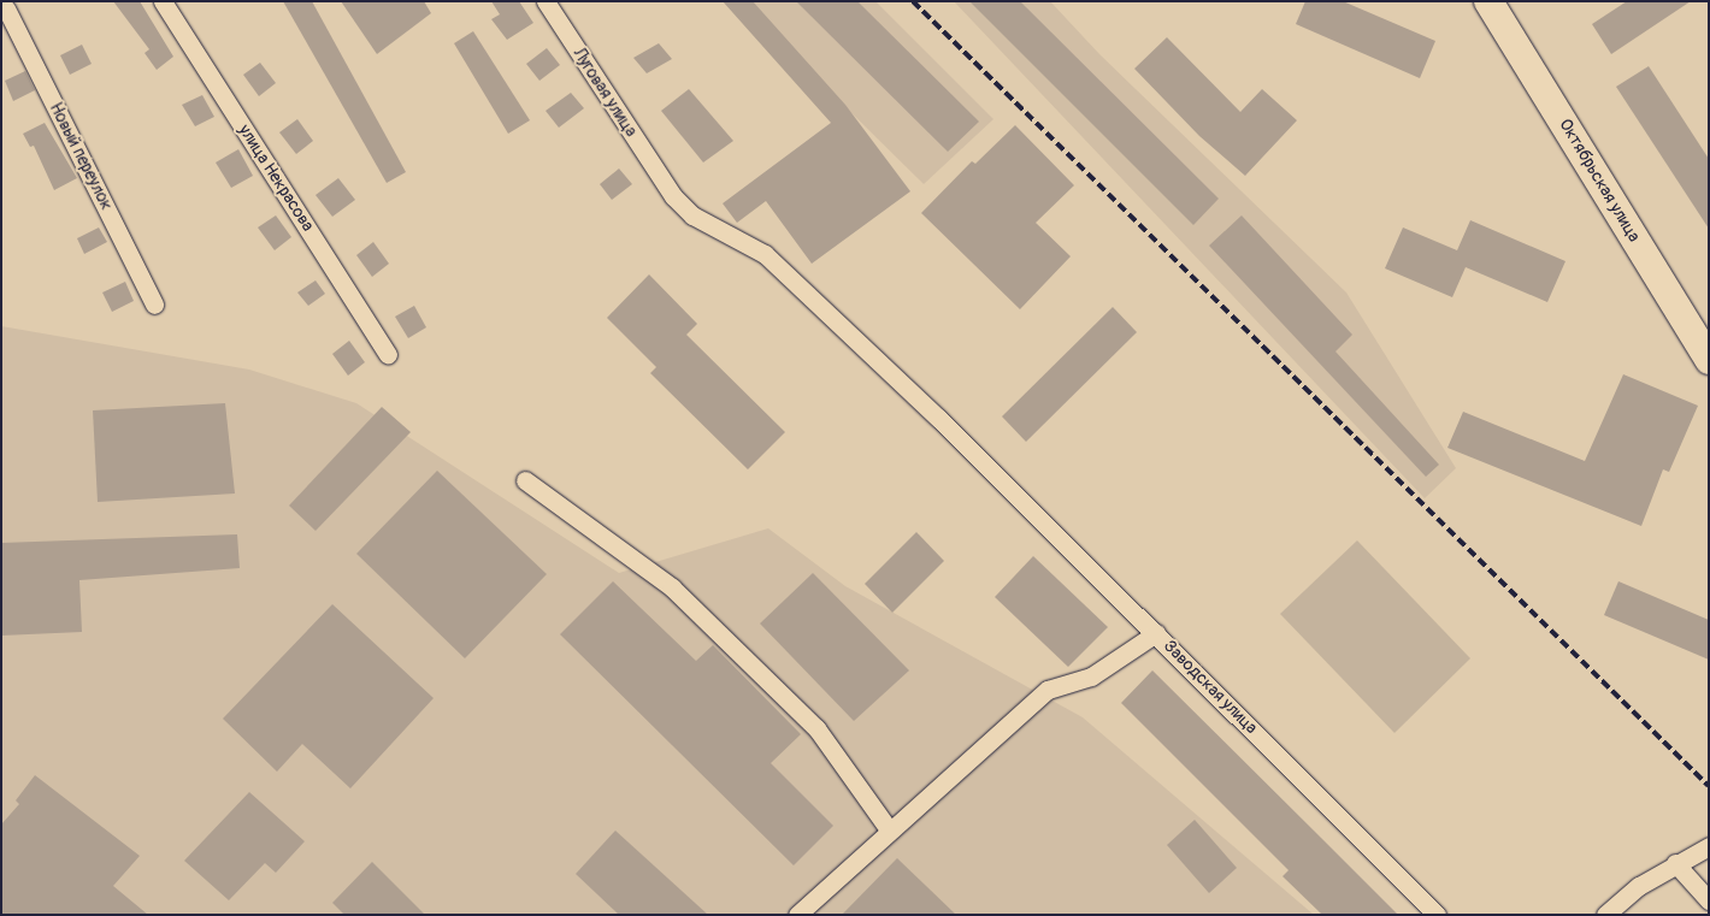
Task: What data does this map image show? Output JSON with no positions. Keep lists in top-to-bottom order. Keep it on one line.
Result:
{"streets":{"main road":["Октябрьская улица"],"street":["Луговая улица","Новый переулок","улица Некрасова","Заводская улица"]},"crossings":[["Луговая улица","Заводская улица"]]}
